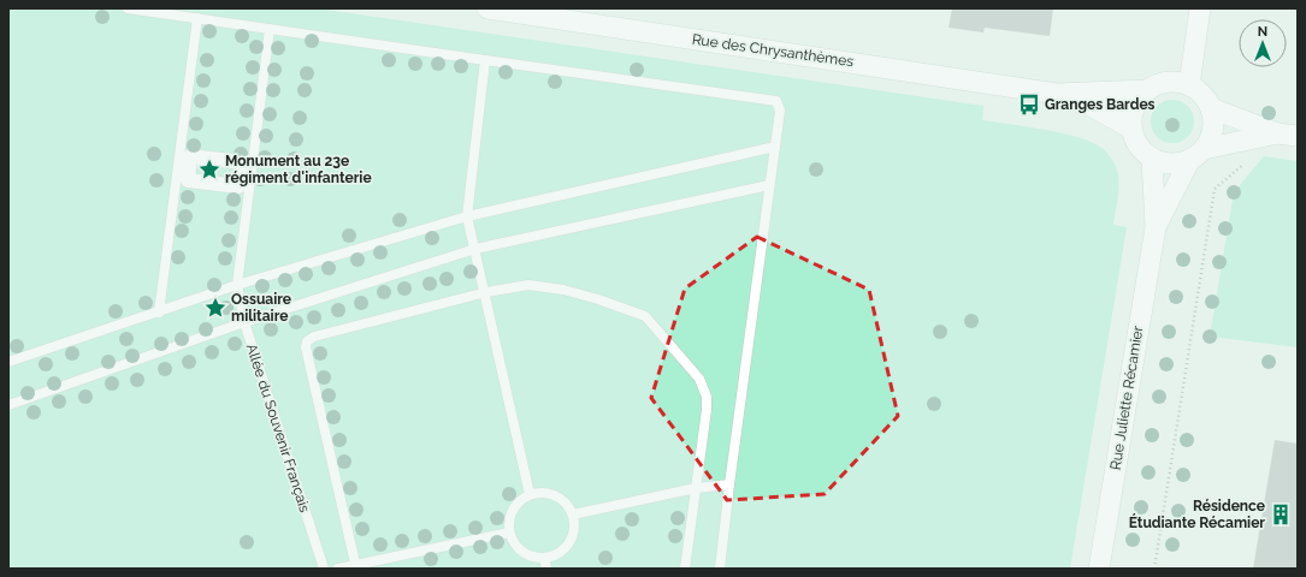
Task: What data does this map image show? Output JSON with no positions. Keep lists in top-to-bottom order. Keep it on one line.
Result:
{"streets":{"street":["Rue des Chrysanthèmes","Rue Juliette Récamier"],"lane":["Allée du Souvenir Français"]},"crossings":[["Rue des Chrysanthèmes","Rue Juliette Récamier"]],"places":{"bus stop":["Granges Bardes"],"place":["Monument au 23e régiment d'infanterie","Ossuaire militaire"],"building":["Résidence Étudiante Récamier"]},"north":"top"}
